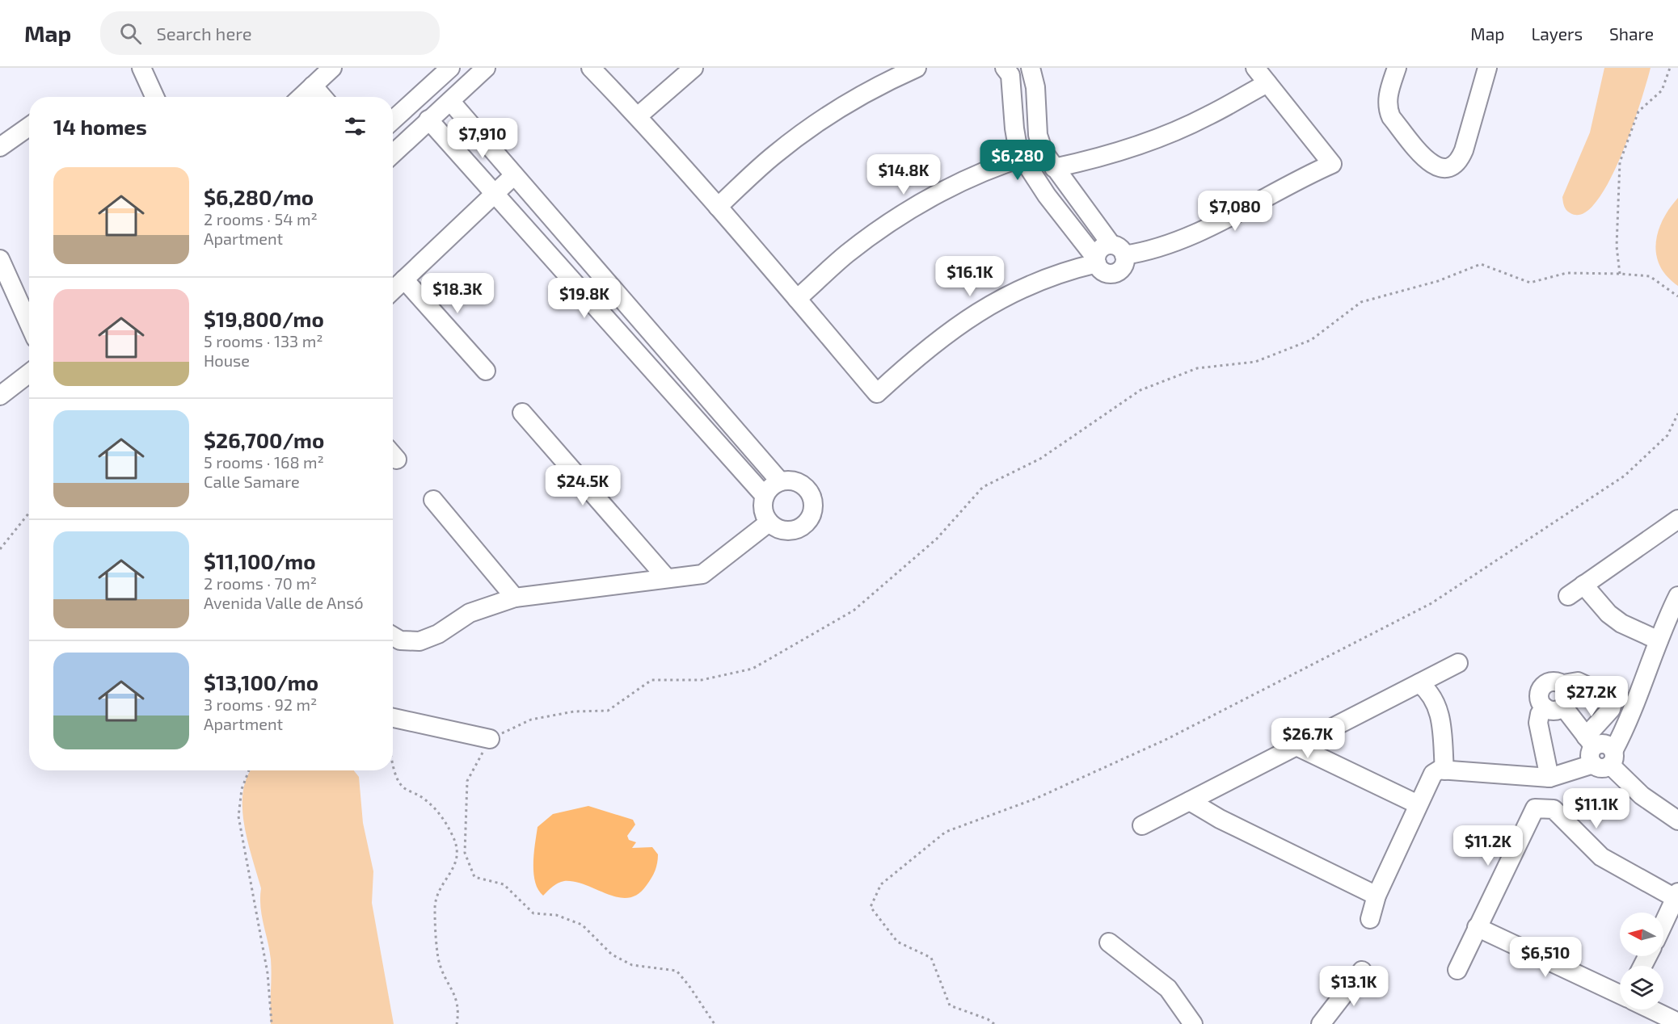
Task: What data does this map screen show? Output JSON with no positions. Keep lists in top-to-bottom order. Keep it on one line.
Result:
{"north":"left","page":{"header":"Map","search":"Search here","nav":["Map","Layers","Share"],"heading":"14 homes","price":["$7,910","$6,280","$14.8K","$7,080","$16.1K","$18.3K","$19.8K","$24.5K","$27.2K","$26.7K","$11.1K","$11.2K","$6,510","$13.1K"],"list":[{"name":"$6,280/mo","note":"2 rooms · 54 m² · Apartment"},{"name":"$19,800/mo","note":"5 rooms · 133 m² · House"},{"name":"$26,700/mo","note":"5 rooms · 168 m² · Calle Samare"},{"name":"$11,100/mo","note":"2 rooms · 70 m² · Avenida Valle de Ansó"},{"name":"$13,100/mo","note":"3 rooms · 92 m² · Apartment"}]}}
